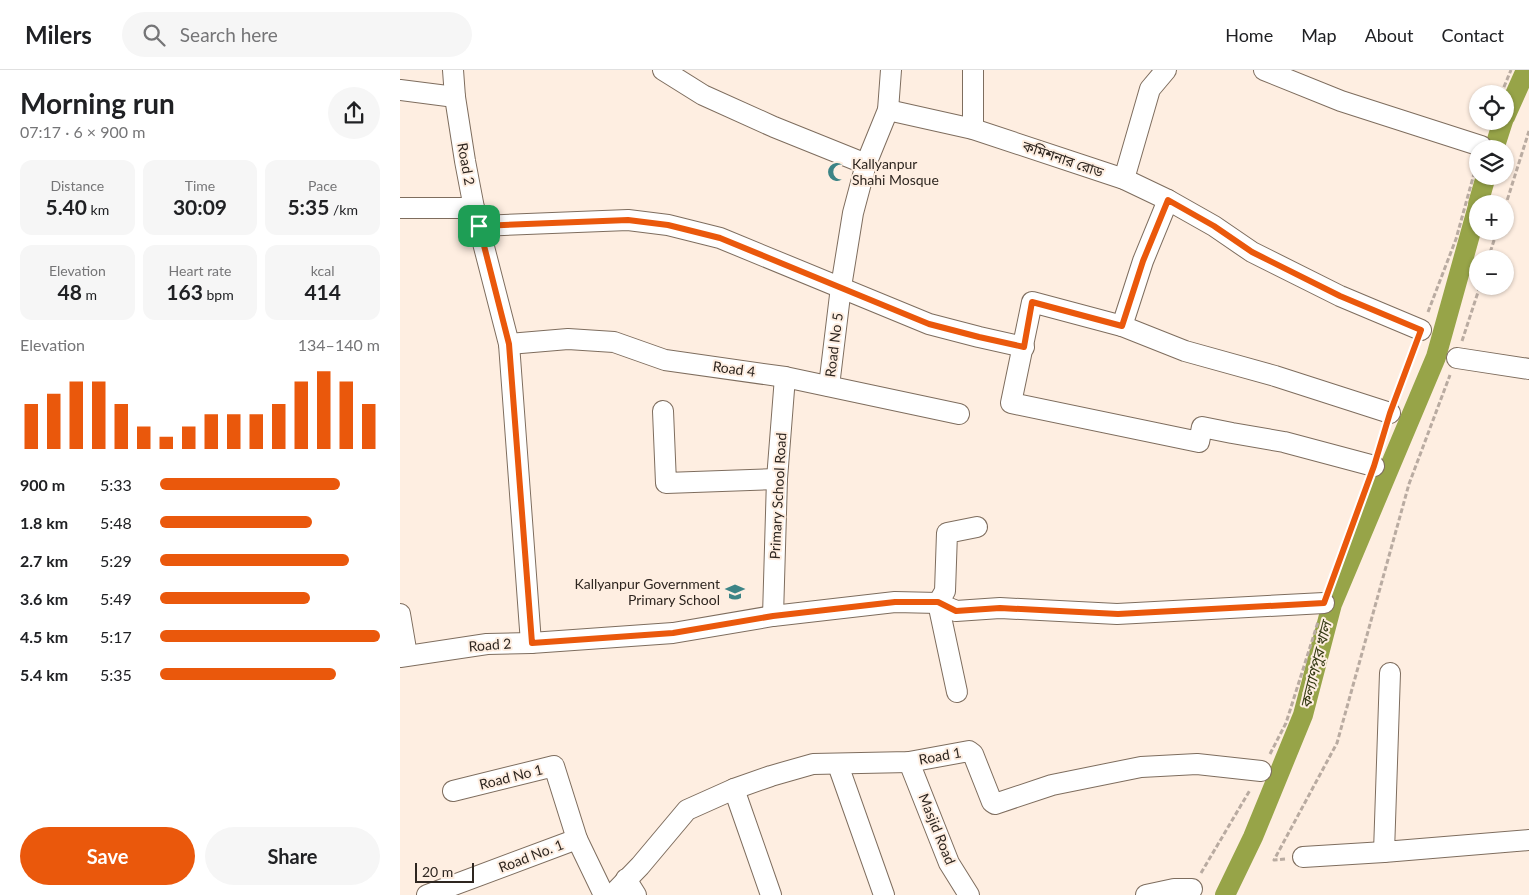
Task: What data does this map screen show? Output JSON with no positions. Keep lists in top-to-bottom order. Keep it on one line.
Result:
{"streets":{"street":["কমিশনার রোড","Road 2","Road No 5","Road 4","Primary School Road","Road 1","Road No 1","Masjid Road","Road No. 1"]},"crossings":[["কমিশনার রোড","Road No 5"],["Road 2","Road 4"],["Road 2","Primary School Road"],["Road No 5","Road 4"],["Road 4","Primary School Road"],["Road 1","Masjid Road"],["Road No 1","Road No. 1"]],"water":["কল্যাণপুর খাল"],"places":{"mosque":["Kallyanpur Shahi Mosque"],"school or university":["Kallyanpur Government Primary School"]},"scale_bar":"20 m","page":{"header":"Milers","search":"Search here","nav":["Home","Map","About","Contact"],"heading":["Morning run","07:17 · 6 × 900 m"],"map_buttons":["+","−"],"stats":[["Distance","5.40 km"],["Time","30:09"],["Pace","5:35 /km"],["Elevation","48 m"],["Heart rate","163 bpm"],["kcal","414"]],"chart":["Elevation","134–140 m"],"list":[{"name":"900 m","note":"5:33"},{"name":"1.8 km","note":"5:48"},{"name":"2.7 km","note":"5:29"},{"name":"3.6 km","note":"5:49"},{"name":"4.5 km","note":"5:17"},{"name":"5.4 km","note":"5:35"}],"buttons":["Save","Share"],"scale":"20 m"}}
